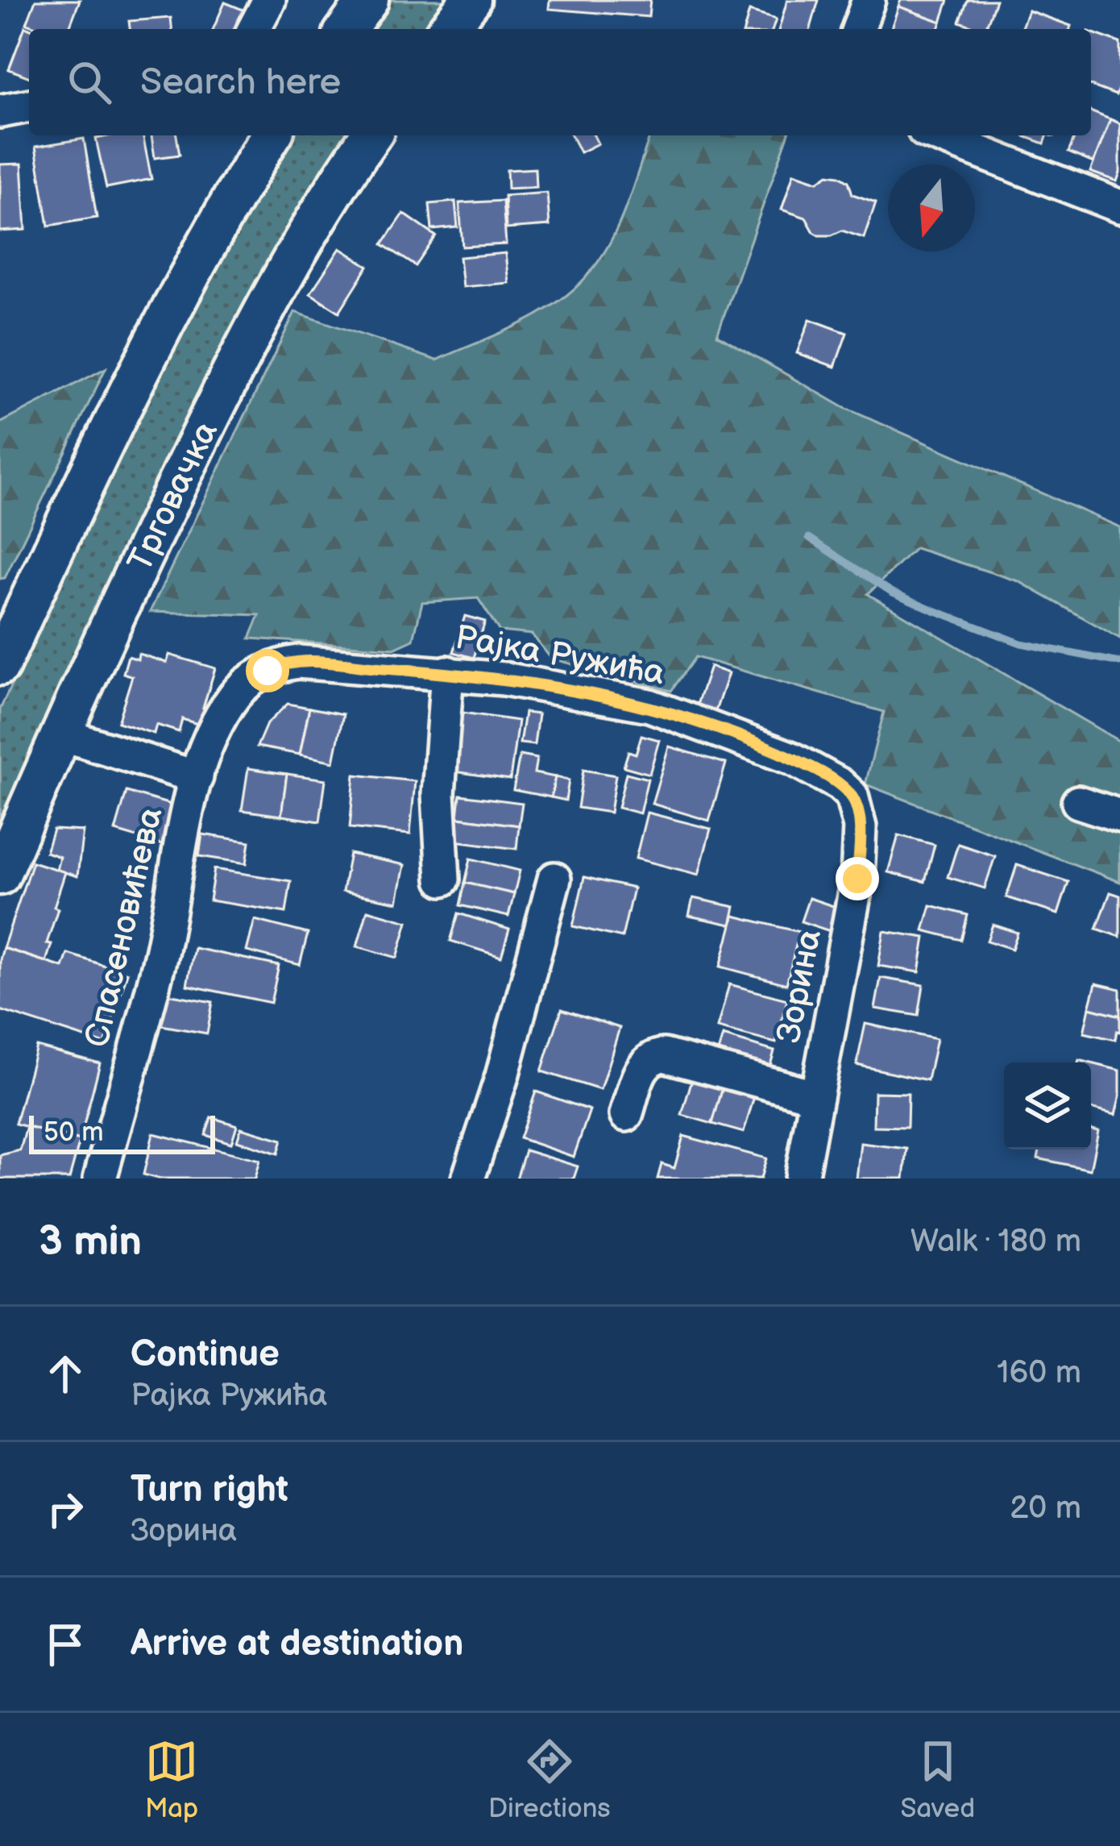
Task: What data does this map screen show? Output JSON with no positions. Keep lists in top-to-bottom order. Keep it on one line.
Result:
{"streets":{"main road":["Трговачка"],"street":["Рајка Ружића","Спасеновићева","Зорина"]},"crossings":[["Рајка Ружића","Спасеновићева"],["Рајка Ружића","Зорина"]],"scale_bar":"50 m","north":"bottom","page":{"search":"Search here","scale":"50 m","heading":["3 min","Walk · 180 m"],"list":[["Continue","Рајка Ружића","160 m"],["Turn right","Зорина","20 m"],"Arrive at destination"],"nav":["Map","Directions","Saved"]}}
